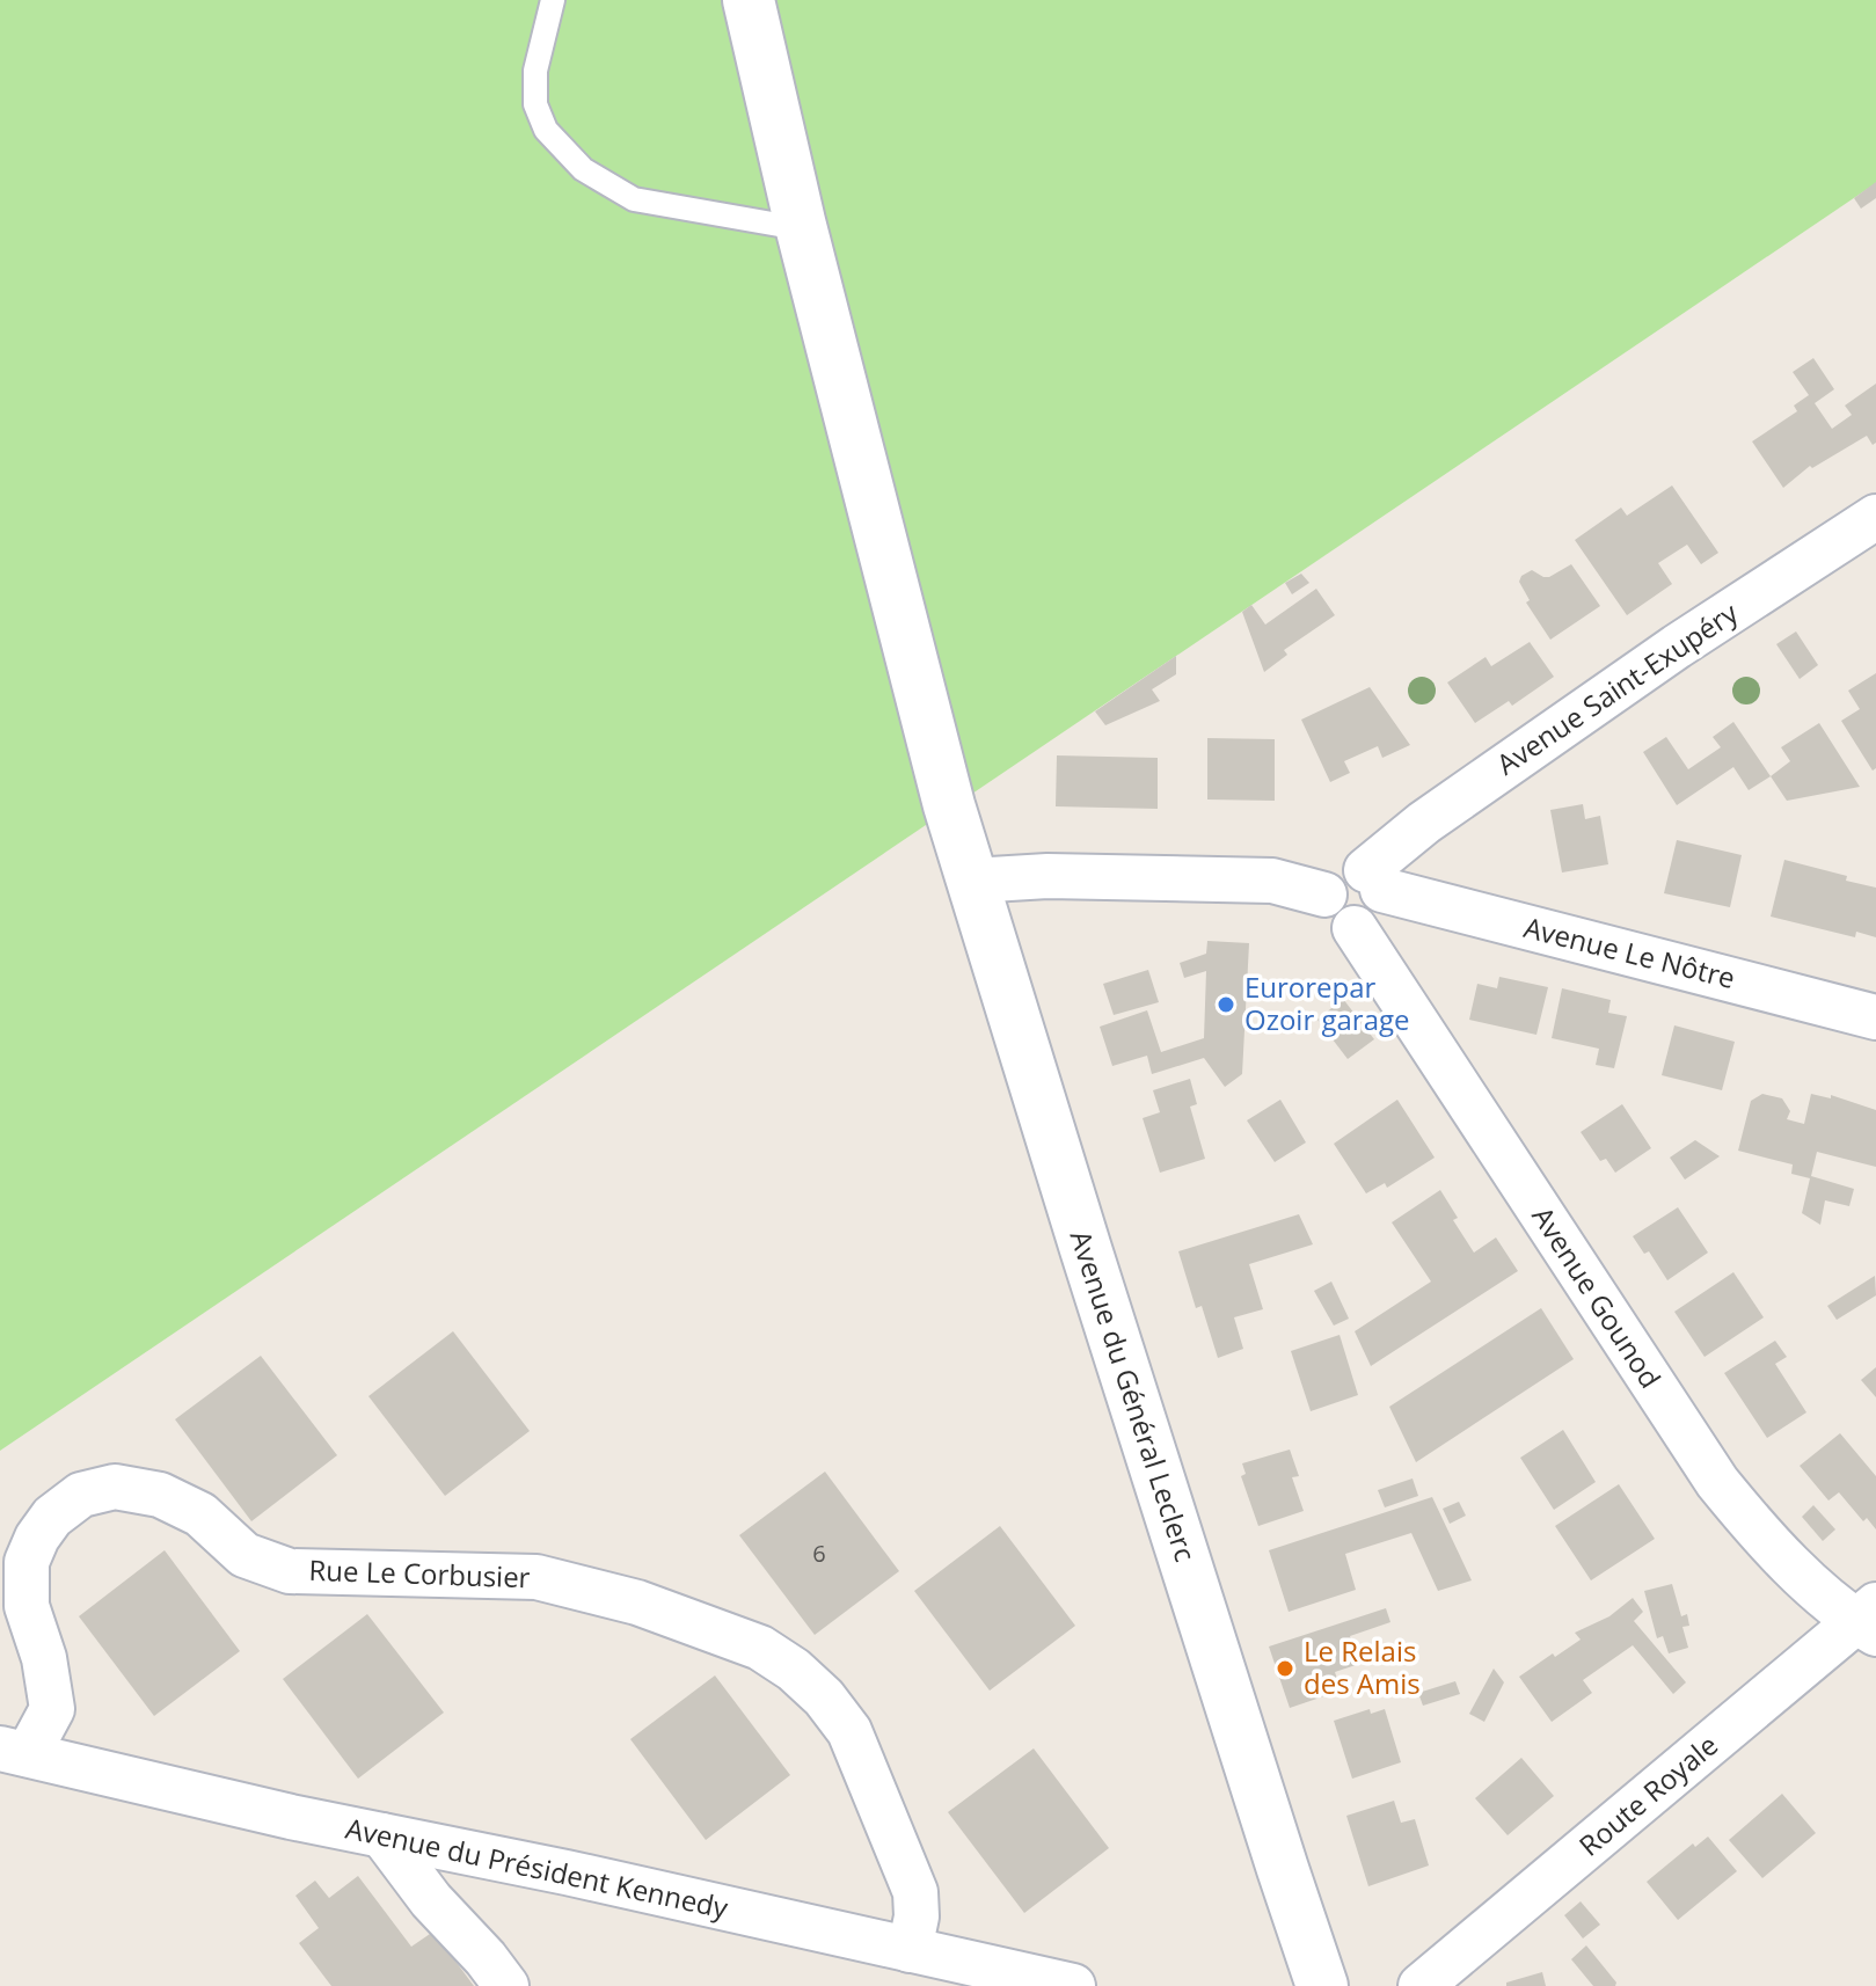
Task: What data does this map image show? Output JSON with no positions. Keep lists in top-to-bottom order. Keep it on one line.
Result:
{"streets":{"street":["Avenue Saint-Exupéry","Avenue Le Nôtre","Avenue Gounod","Avenue du Général Leclerc","Rue Le Corbusier","Route Royale","Avenue du Président Kennedy"]},"crossings":[["Avenue Saint-Exupéry","Avenue Le Nôtre"],["Avenue Saint-Exupéry","Avenue Gounod"],["Avenue Le Nôtre","Avenue Gounod"],["Avenue Gounod","Route Royale"],["Rue Le Corbusier","Avenue du Président Kennedy"]],"places":["Eurorepar Ozoir garage","Le Relais des Amis"],"house_numbers":["6"]}
